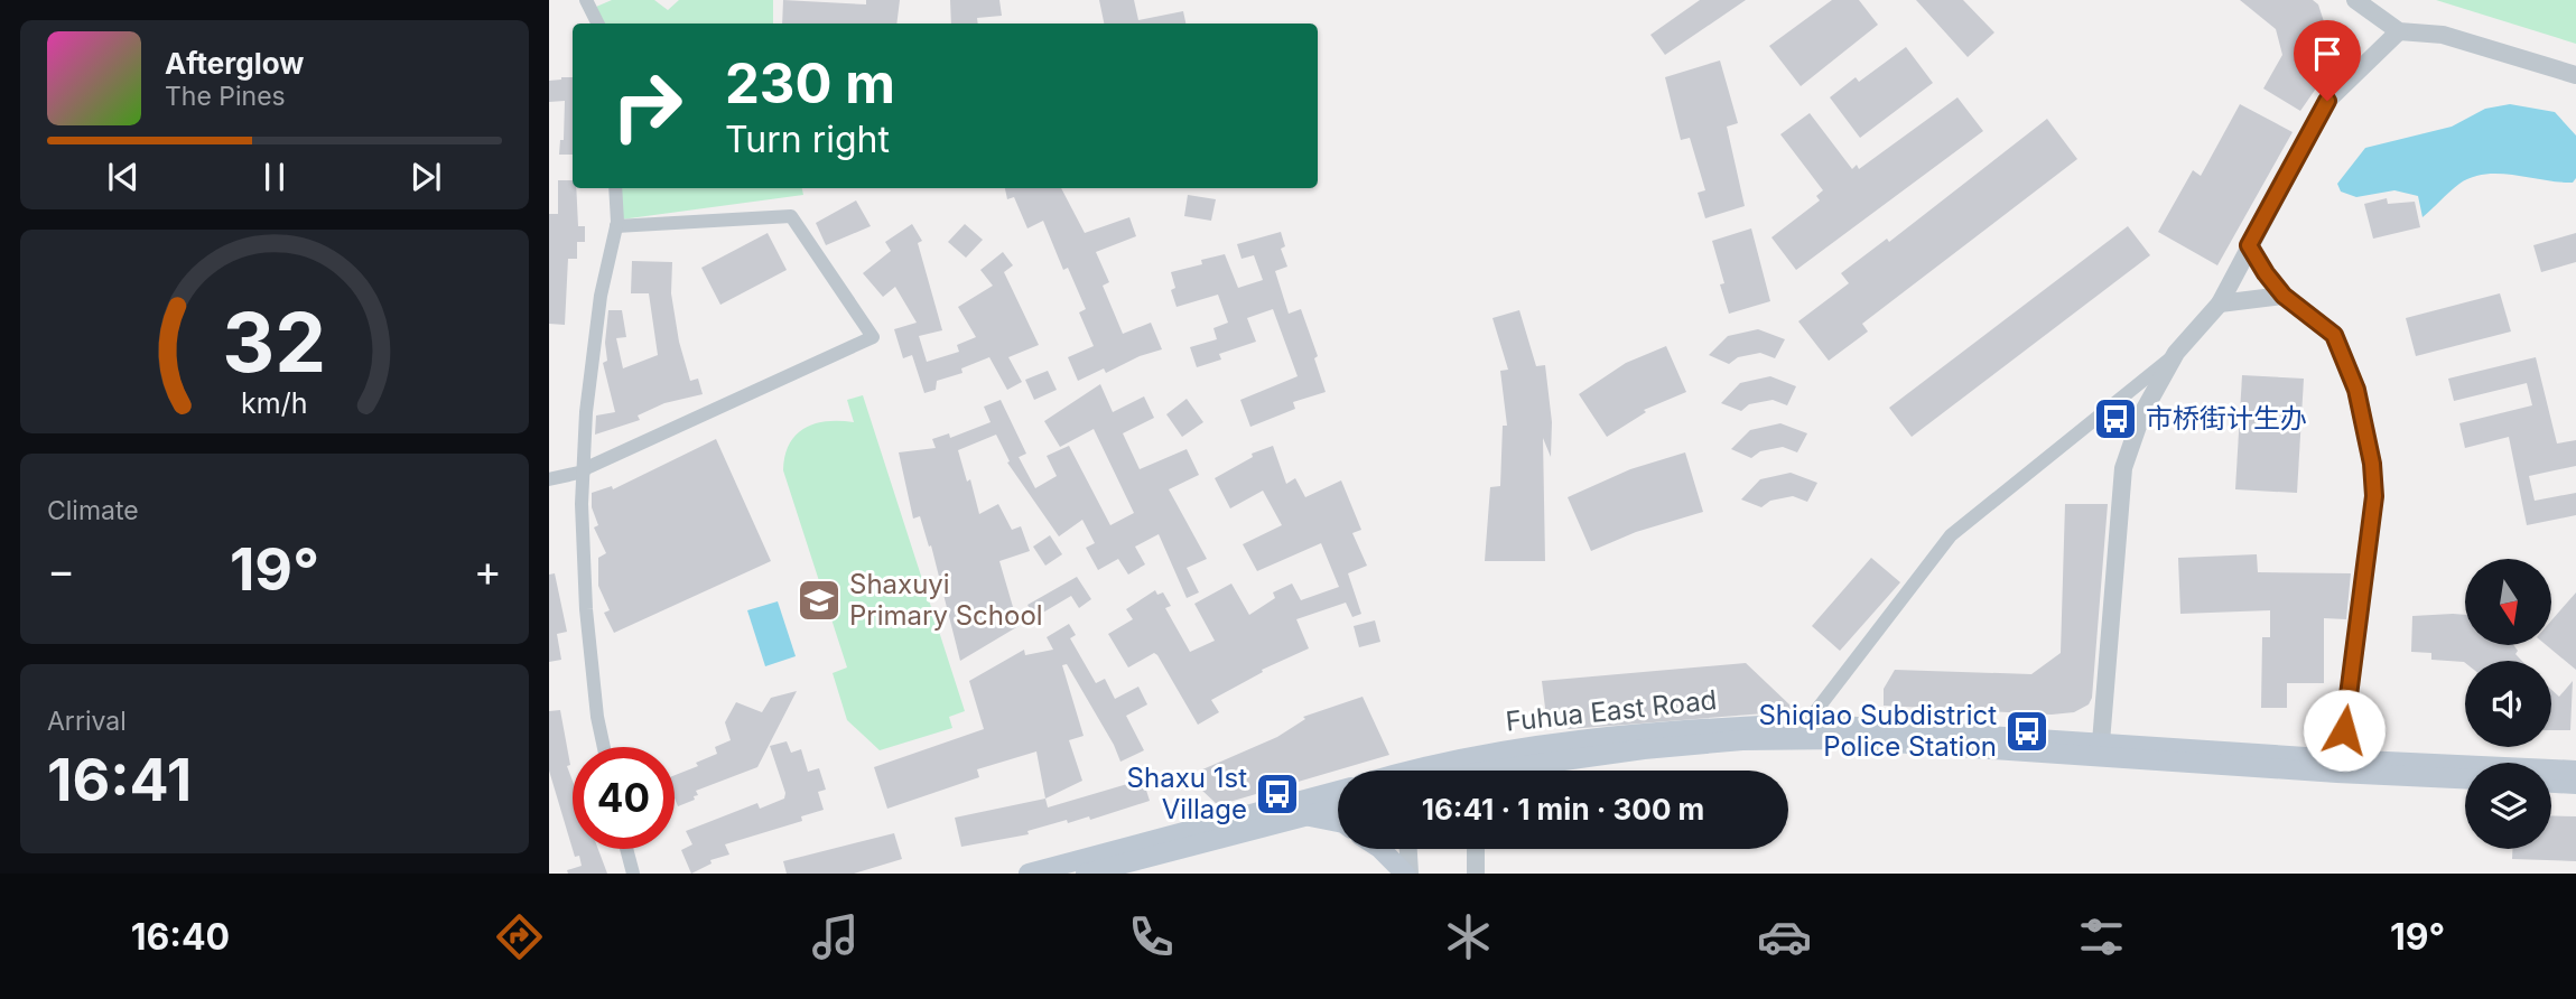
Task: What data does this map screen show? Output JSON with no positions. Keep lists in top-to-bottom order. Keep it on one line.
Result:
{"streets":{"main road":["Fuhua East Road"]},"places":{"bus stop":["市桥街计生办","Shiqiao Subdistrict Police Station","Shaxu 1st Village"],"school or university":["Shaxuyi Primary School"]},"north":"bottom","page":{"turn":["230 m","Turn right"],"song":["Afterglow","The Pines"],"tile":["Climate",["Arrival","16:41"]],"heat":["−","19°","+"],"limit":"40","trip":"16:41 · 1 min · 300 m","tabs":["16:40","19°"],"gauge":["32","km/h"]}}
